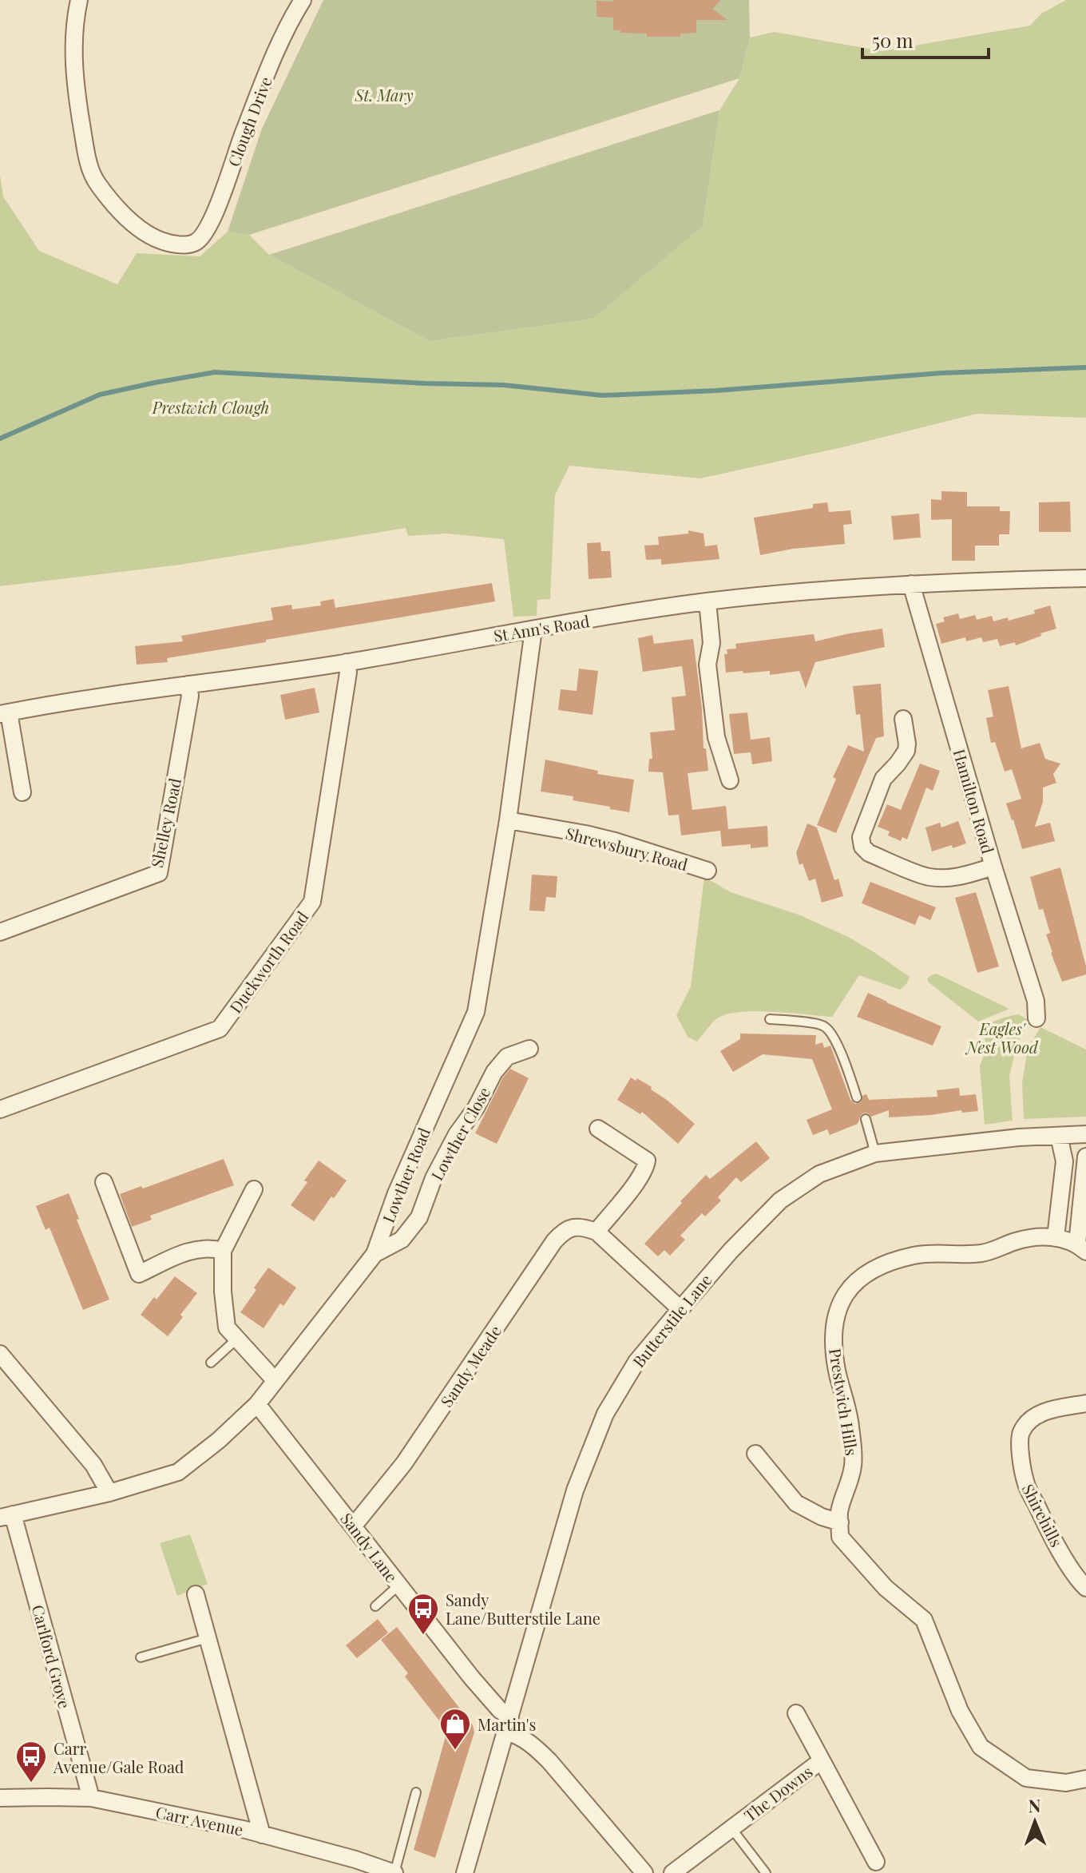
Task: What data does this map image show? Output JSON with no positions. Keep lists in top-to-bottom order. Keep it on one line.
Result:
{"streets":{"street":["Clough Drive","St Ann's Road","Hamilton Road","Shelley Road","Shrewsbury Road","Duckworth Road","Lowther Close","Lowther Road","Butterstile Lane","Sandy Meade","Prestwich Hills","Shirehills","Sandy Lane","Carlford Grove","The Downs","Carr Avenue"]},"crossings":[["St Ann's Road","Hamilton Road"],["St Ann's Road","Shelley Road"],["St Ann's Road","Duckworth Road"],["St Ann's Road","Lowther Road"],["Shrewsbury Road","Lowther Road"],["Lowther Close","Lowther Road"],["Lowther Road","Sandy Lane"],["Lowther Road","Carlford Grove"],["Butterstile Lane","Sandy Lane"],["Sandy Meade","Sandy Lane"],["Carlford Grove","Carr Avenue"]],"parks":["St. Mary","Prestwich Clough","Eagles' Nest Wood"],"places":{"bus stop":["Sandy Lane/Butterstile Lane","Carr Avenue/Gale Road"],"shop":["Martin's"]},"scale_bar":"50 m","north":"top"}
